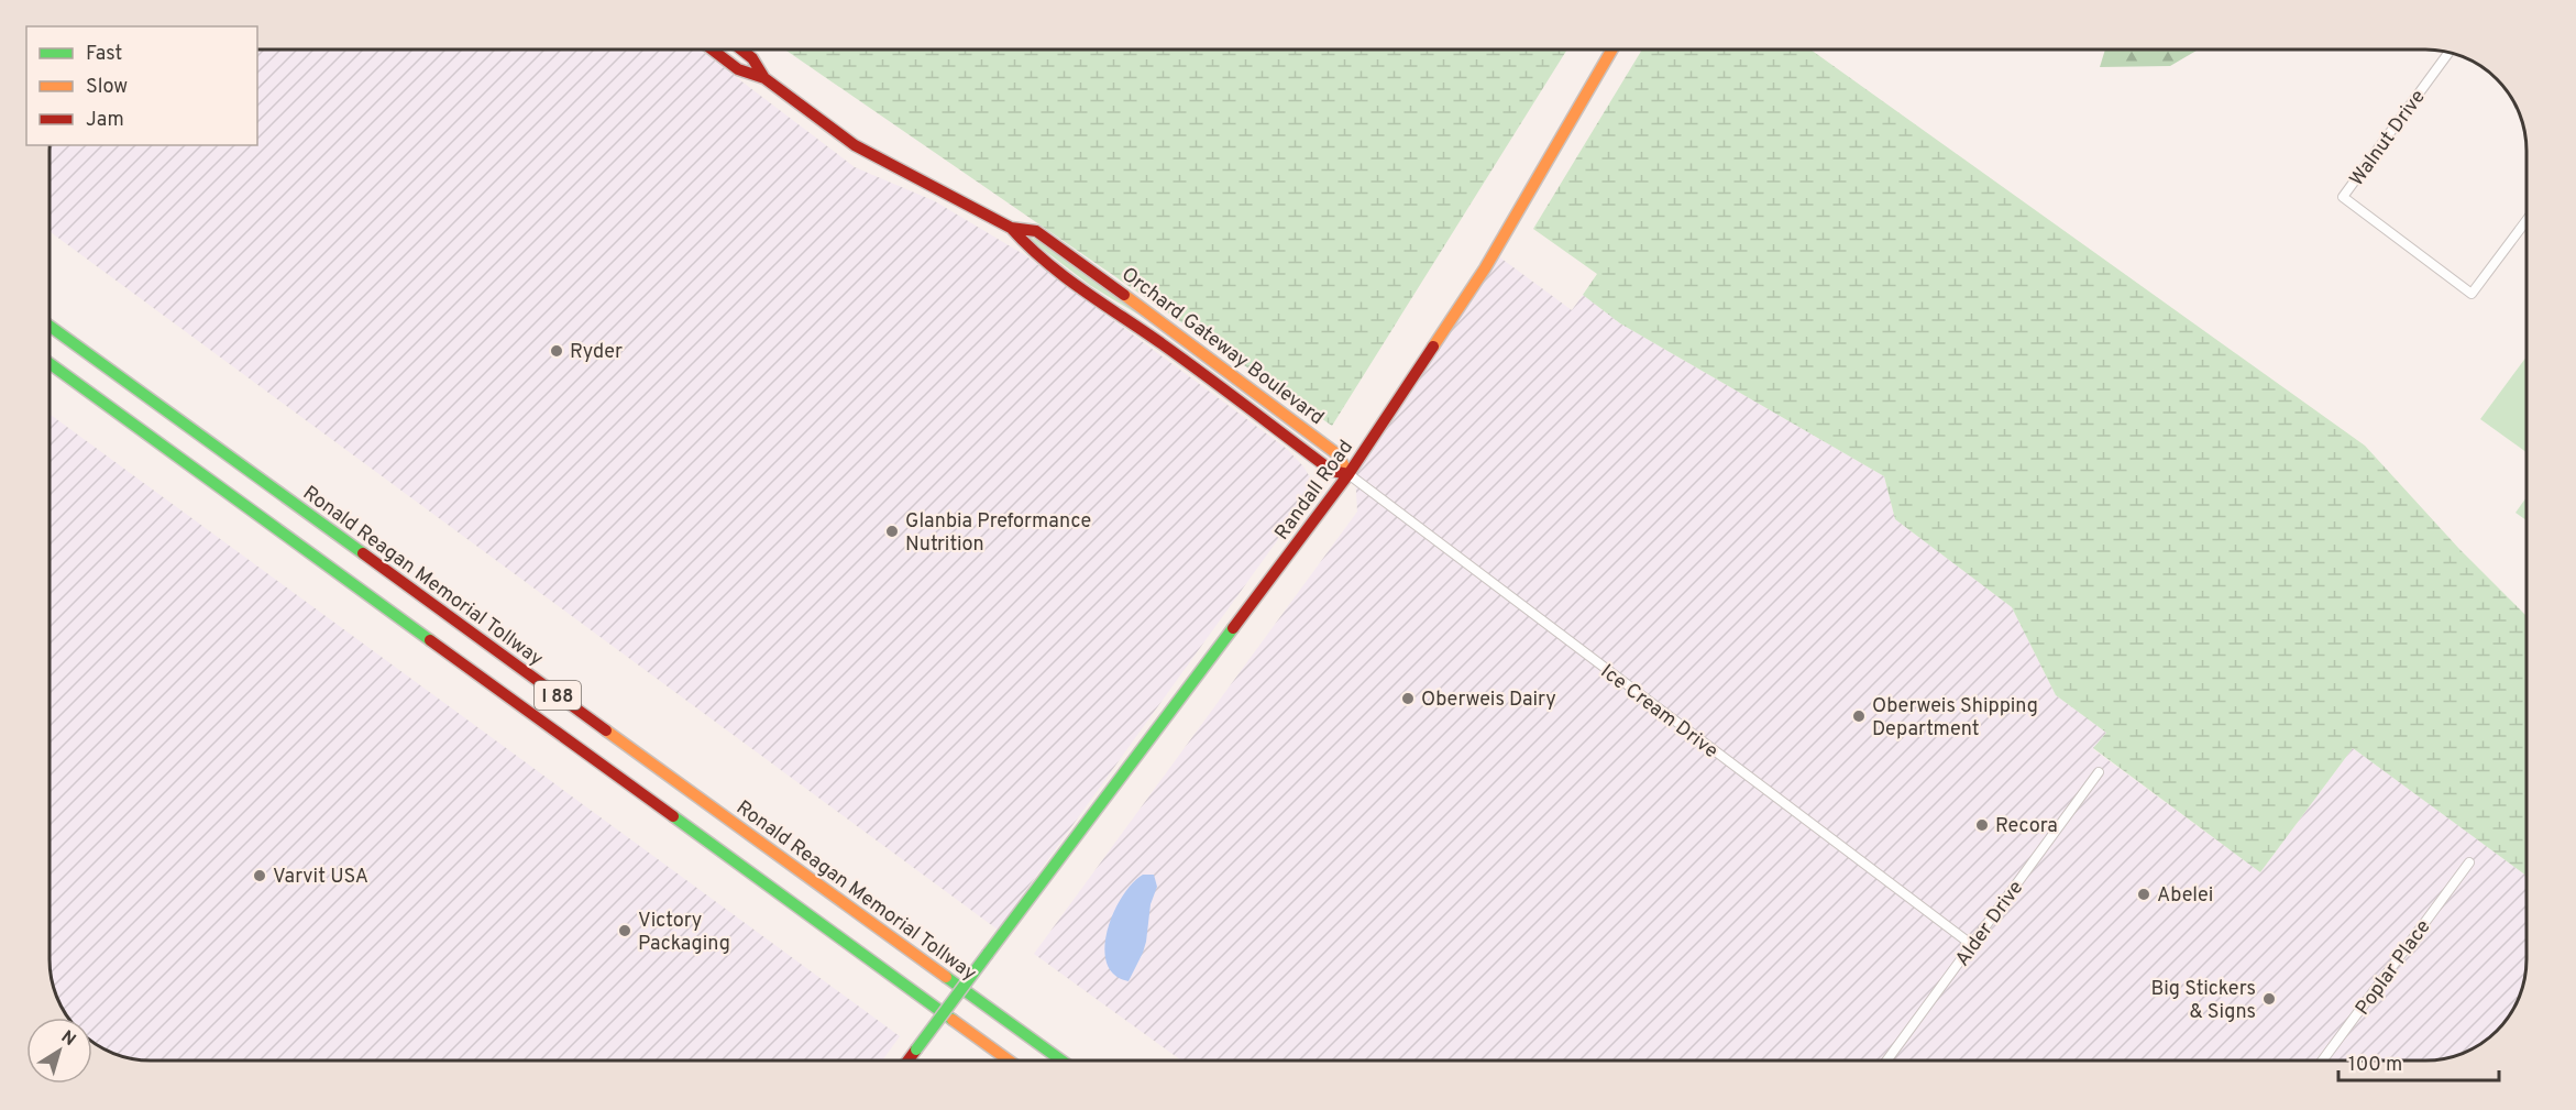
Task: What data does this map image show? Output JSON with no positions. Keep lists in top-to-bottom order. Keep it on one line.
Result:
{"streets":{"main road":["Orchard Gateway Boulevard","Randall Road","Ronald Reagan Memorial Tollway","I 88"],"street":["Walnut Drive","Ice Cream Drive","Alder Drive","Poplar Place"]},"crossings":[["Orchard Gateway Boulevard","Randall Road"],["Orchard Gateway Boulevard","Ice Cream Drive"],["Randall Road","Ice Cream Drive"],["Ice Cream Drive","Alder Drive"]],"places":["Ryder","Glanbia Preformance Nutrition","Oberweis Dairy","Oberweis Shipping Department","Recora","Varvit USA","Abelei","Victory Packaging","Big Stickers & Signs"],"legend":["Fast","Slow","Jam"],"scale_bar":"100 m","north":"top right"}
